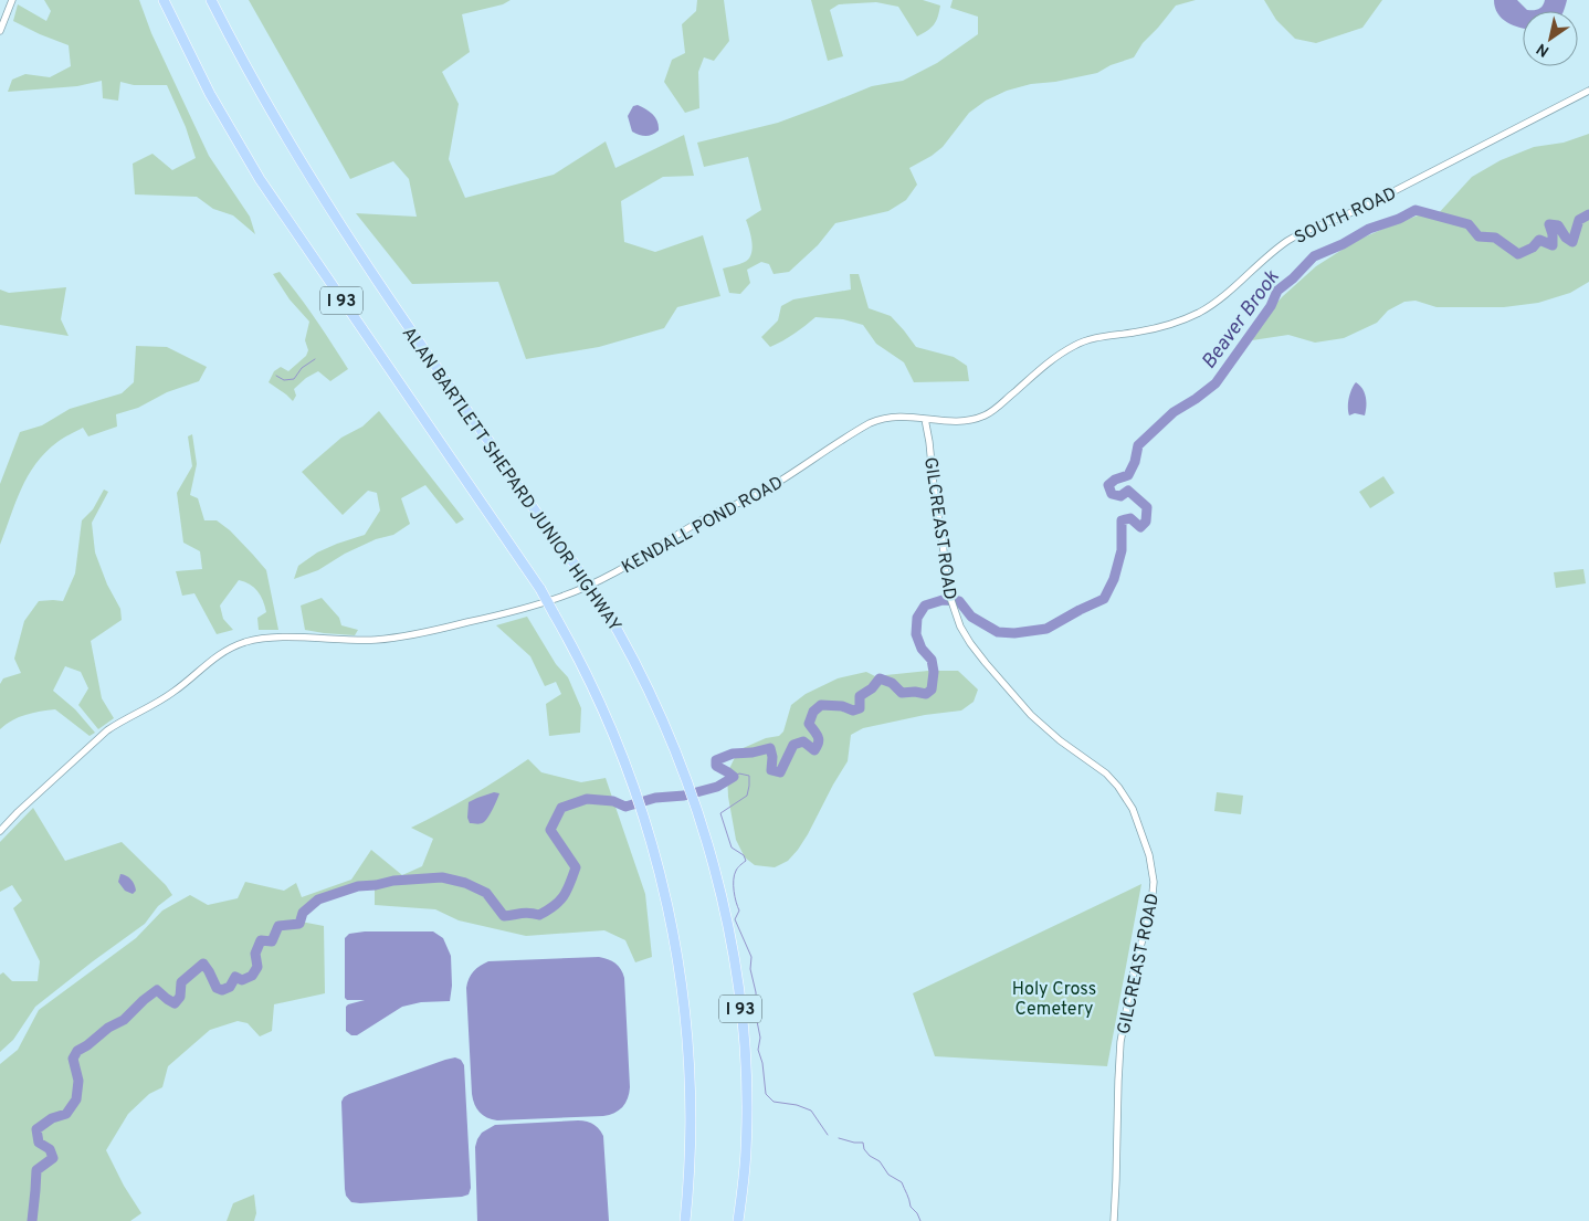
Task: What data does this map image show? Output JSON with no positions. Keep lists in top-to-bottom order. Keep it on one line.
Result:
{"streets":{"highway":["I 93","ALAN BARTLETT SHEPARD JUNIOR HIGHWAY"],"street":["SOUTH ROAD","KENDALL POND ROAD","GILCREAST ROAD"]},"crossings":[["SOUTH ROAD","KENDALL POND ROAD"],["SOUTH ROAD","GILCREAST ROAD"]],"water":["Beaver Brook"],"parks":["Holy Cross Cemetery"],"north":"bottom left"}
